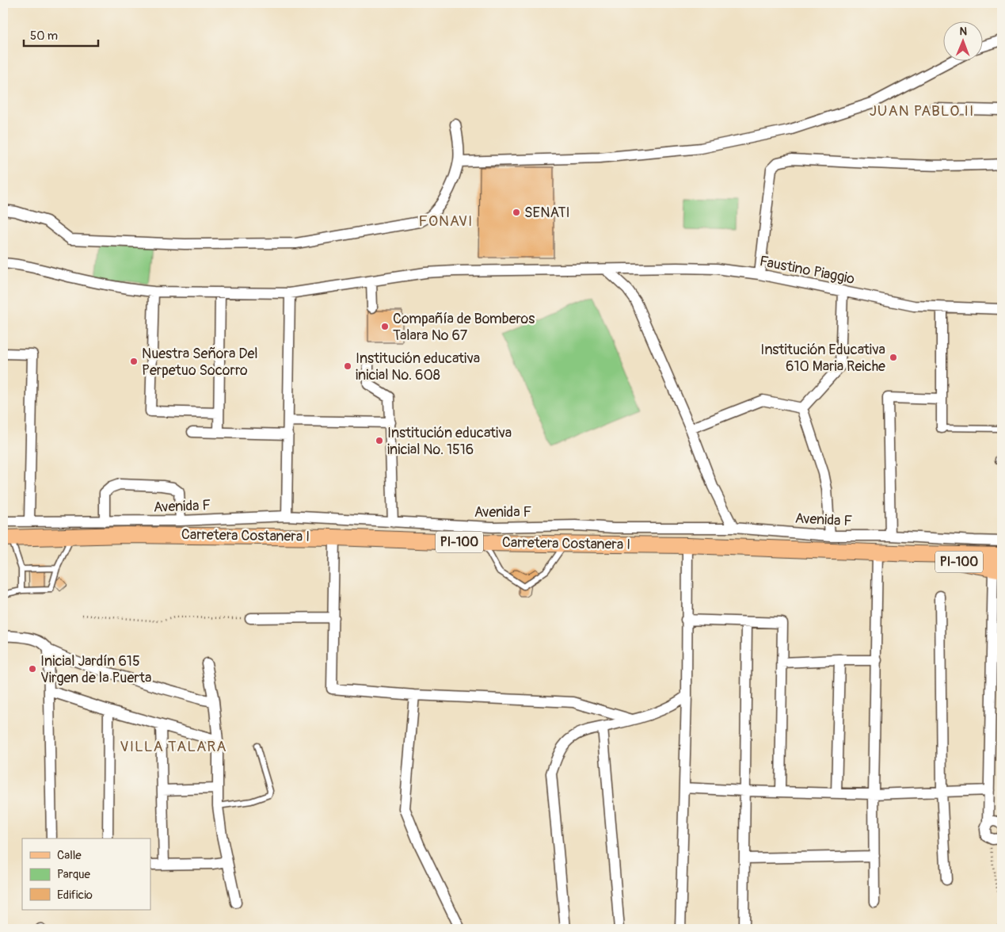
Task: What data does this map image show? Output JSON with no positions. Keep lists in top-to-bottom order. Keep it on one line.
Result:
{"streets":{"main road":["Carretera Costanera I","PI-100"],"street":["Faustino Piaggio","Avenida F"]},"districts":["JUAN PABLO II","FONAVI","VILLA TALARA"],"places":["SENATI","Compañía de Bomberos Talara Nº 67","Institución Educativa 610 Maria Reiche","Nuestra Señora Del Perpetuo Socorro","Institución educativa inicial No. 608","Institución educativa inicial No. 1516","Inicial Jardín 615 Virgen de la Puerta"],"legend":["Calle","Parque","Edificio"],"scale_bar":"50 m","north":"top"}
